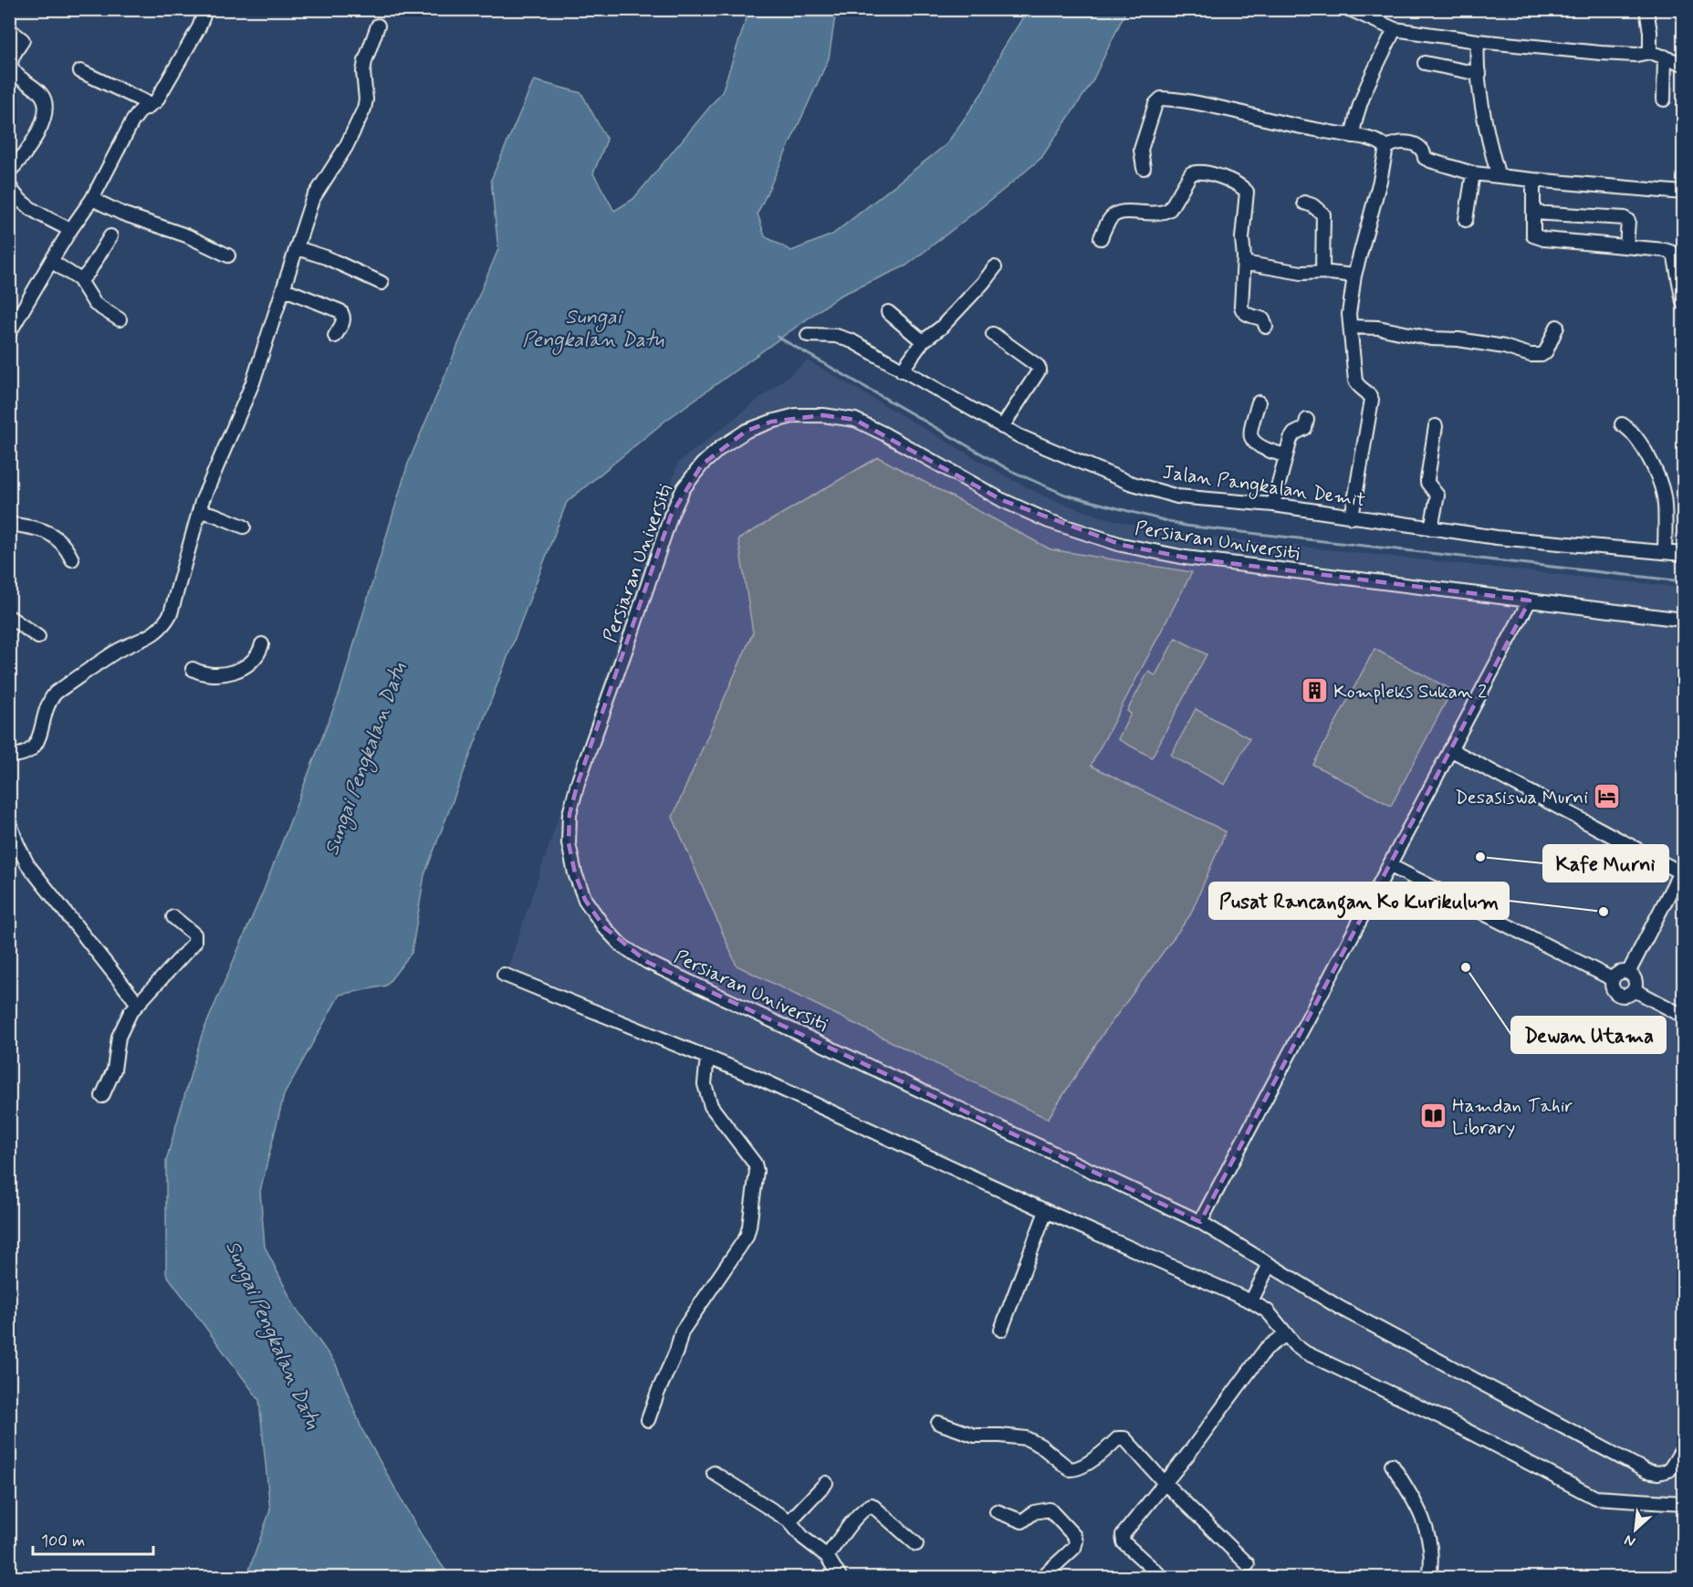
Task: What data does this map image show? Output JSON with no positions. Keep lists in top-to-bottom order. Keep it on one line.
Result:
{"streets":{"street":["Jalan Pangkalan Demit","Persiaran Universiti"]},"water":["Sungai Pengkalan Datu"],"places":{"building":["Kompleks Sukan 2"],"hotel":["Desasiswa Murni"],"other":["Kafe Murni","Pusat Rancangan Ko Kurikulum","Dewan Utama"],"library":["Hamdan Tahir Library"]},"scale_bar":"100 m","north":"bottom left"}
